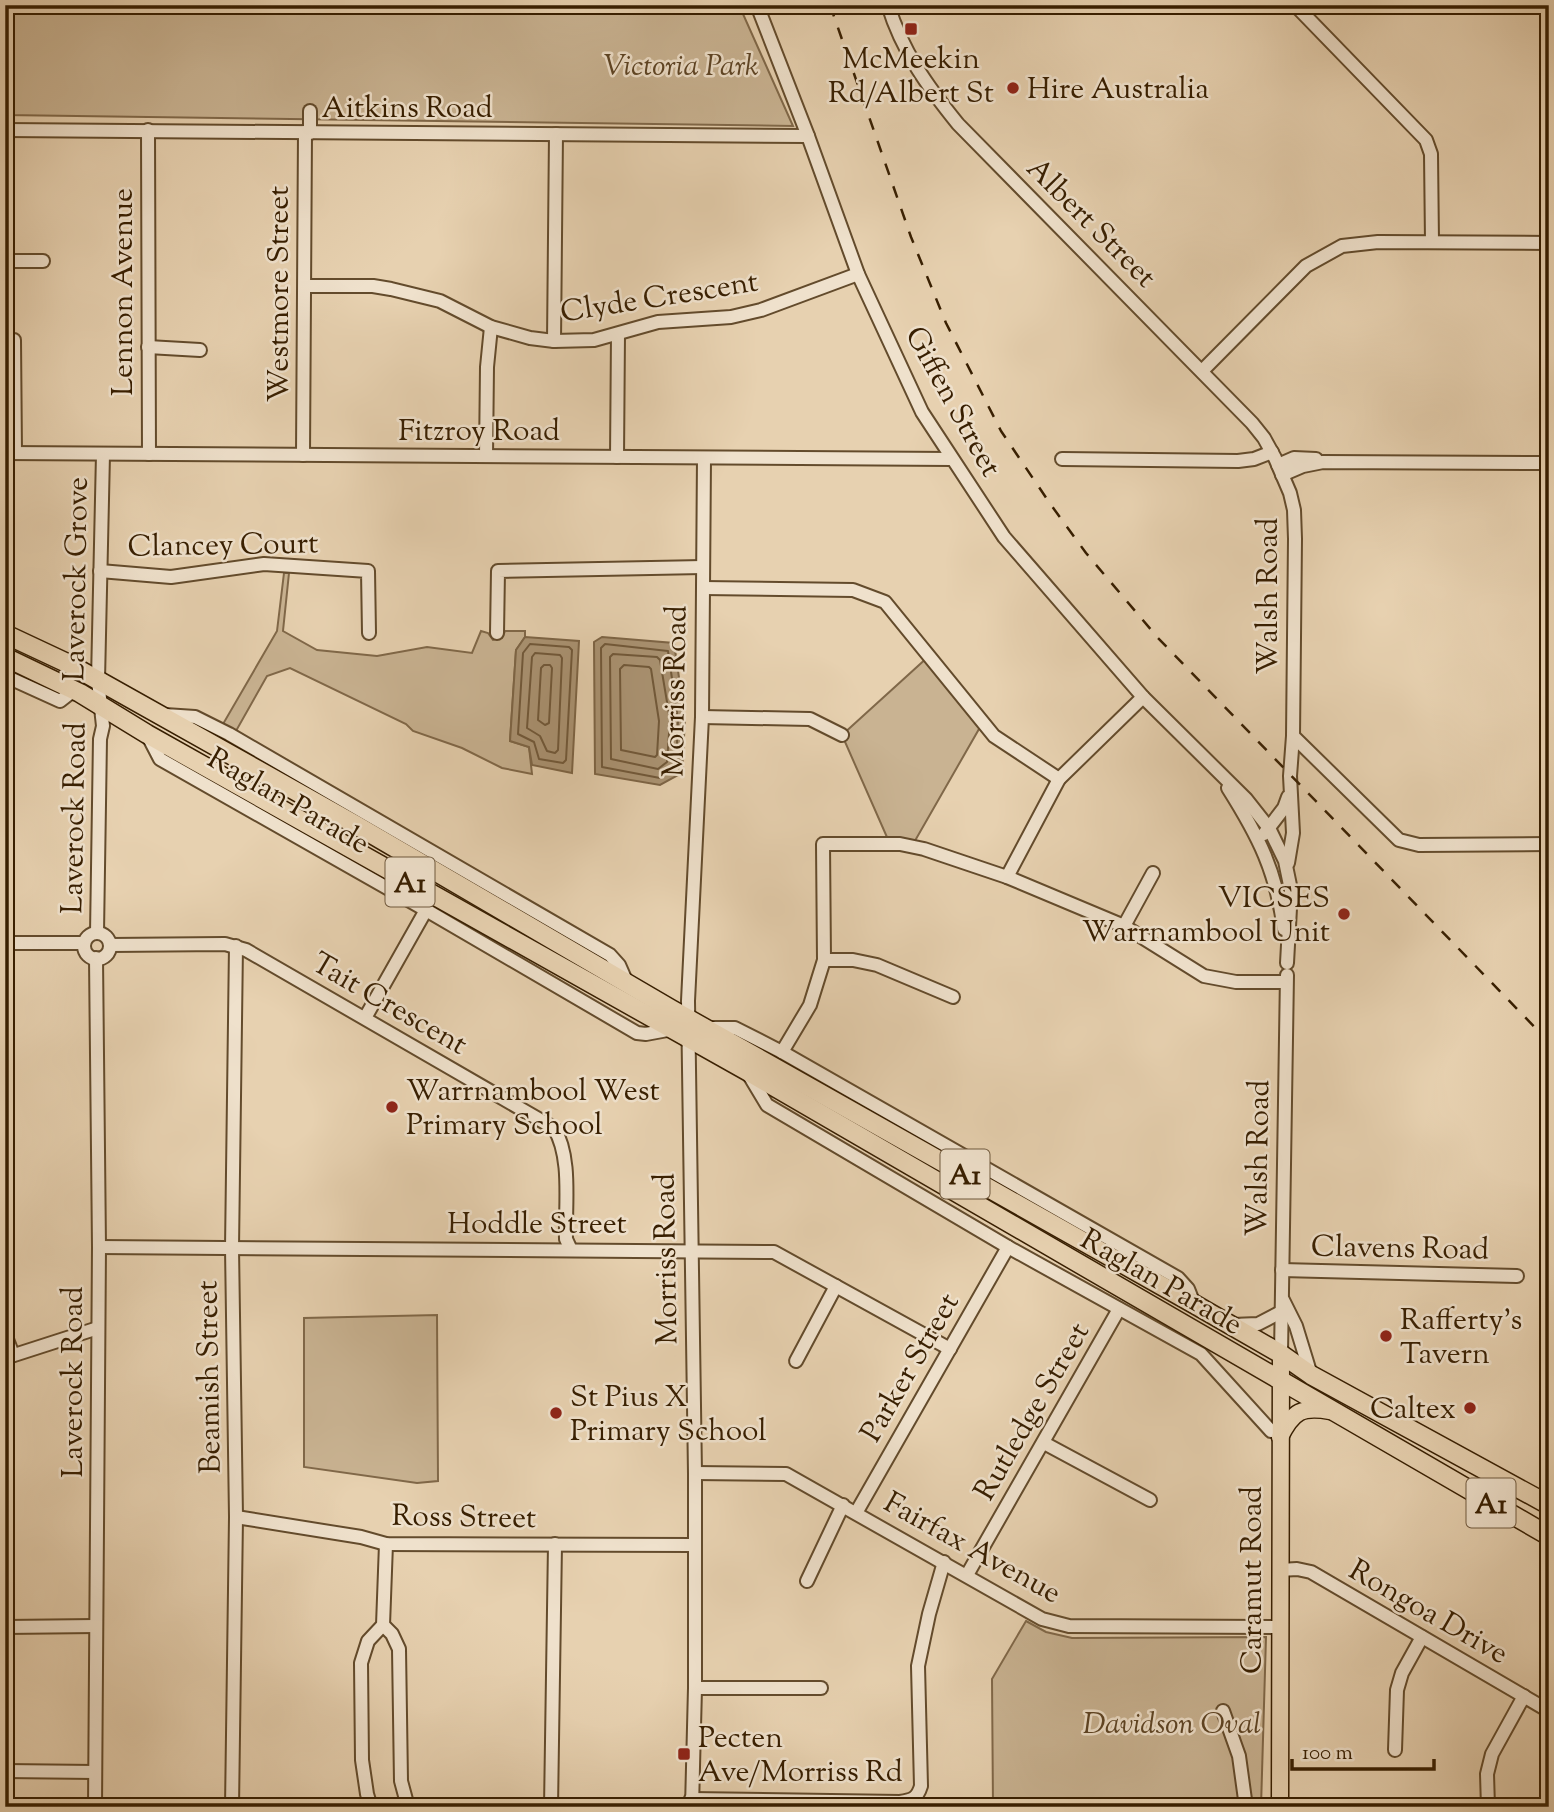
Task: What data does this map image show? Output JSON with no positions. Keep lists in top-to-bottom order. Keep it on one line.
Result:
{"streets":{"highway":["Raglan Parade","A1"],"main road":["Caramut Road"],"street":["Aitkins Road","Albert Street","Lennon Avenue","Westmore Street","Clyde Crescent","Giffen Street","Fitzroy Road","Clancey Court","Laverock Grove","Walsh Road","Morriss Road","Laverock Road","Tait Crescent","Hoddle Street","Clavens Road","Parker Street","Beamish Street","Rutledge Street","Ross Street","Fairfax Avenue","Rongoa Drive"]},"crossings":[["Aitkins Road","Lennon Avenue"],["Aitkins Road","Westmore Street"],["Aitkins Road","Giffen Street"],["Albert Street","Walsh Road"],["Lennon Avenue","Fitzroy Road"],["Westmore Street","Clyde Crescent"],["Westmore Street","Fitzroy Road"],["Clyde Crescent","Giffen Street"],["Giffen Street","Fitzroy Road"],["Giffen Street","Walsh Road"],["Fitzroy Road","Laverock Grove"],["Fitzroy Road","Morriss Road"],["Clancey Court","Laverock Grove"],["Laverock Grove","Raglan Parade"],["Laverock Grove","Laverock Road"],["Walsh Road","Raglan Parade"],["Walsh Road","Clavens Road"],["Walsh Road","Caramut Road"],["Morriss Road","Raglan Parade"],["Morriss Road","Hoddle Street"],["Morriss Road","Ross Street"],["Morriss Road","Fairfax Avenue"],["Raglan Parade","Laverock Road"],["Raglan Parade","Parker Street"],["Raglan Parade","Rutledge Street"],["Raglan Parade","Caramut Road"],["Laverock Road","Tait Crescent"],["Laverock Road","Hoddle Street"],["Tait Crescent","Hoddle Street"],["Tait Crescent","Beamish Street"],["Hoddle Street","Parker Street"],["Hoddle Street","Beamish Street"],["Parker Street","Fairfax Avenue"],["Beamish Street","Ross Street"],["Rutledge Street","Fairfax Avenue"],["Fairfax Avenue","Caramut Road"],["Caramut Road","Rongoa Drive"]],"parks":["Victoria Park","Davidson Oval"],"places":{"transit":["McMeekin Rd/Albert St","Pecten Ave/Morriss Rd"],"other":["Hire Australia","VICSES Warrnambool Unit","Warrnambool West Primary School","Rafferty's Tavern","Caltex","St Pius X Primary School"]},"scale_bar":"100 m"}
